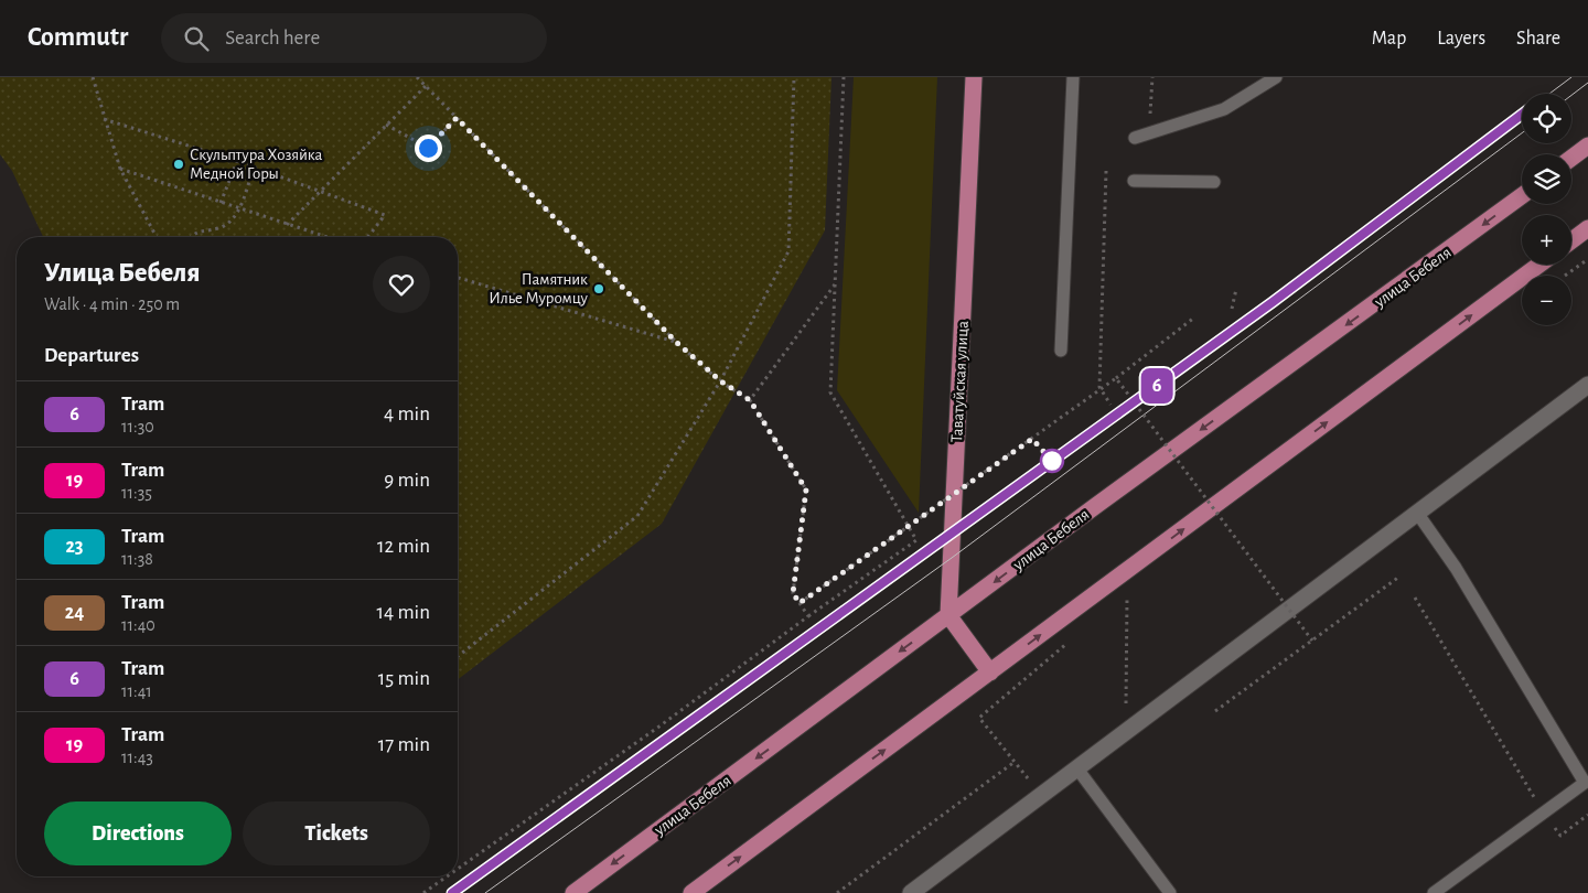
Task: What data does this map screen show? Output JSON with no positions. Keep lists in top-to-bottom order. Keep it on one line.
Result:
{"streets":{"main road":["улица Бебеля","Таватуйская улица"]},"crossings":[["улица Бебеля","Таватуйская улица"]],"places":["Скульптура Хозяйка Медной Горы","Памятник Илье Муромцу"],"lines":["tram line 6"],"page":{"header":"Commutr","search":"Search here","nav":["Map","Layers","Share"],"on_map":"6","map_buttons":["+","−"],"heading":[["Улица Бебеля","Walk · 4 min · 250 m"],"Departures"],"list":[{"mark":"6","name":"Tram","note":"11:30","value":"4 min"},{"mark":"19","name":"Tram","note":"11:35","value":"9 min"},{"mark":"23","name":"Tram","note":"11:38","value":"12 min"},{"mark":"24","name":"Tram","note":"11:40","value":"14 min"},{"mark":"6","name":"Tram","note":"11:41","value":"15 min"},{"mark":"19","name":"Tram","note":"11:43","value":"17 min"}],"buttons":["Directions","Tickets"]}}
